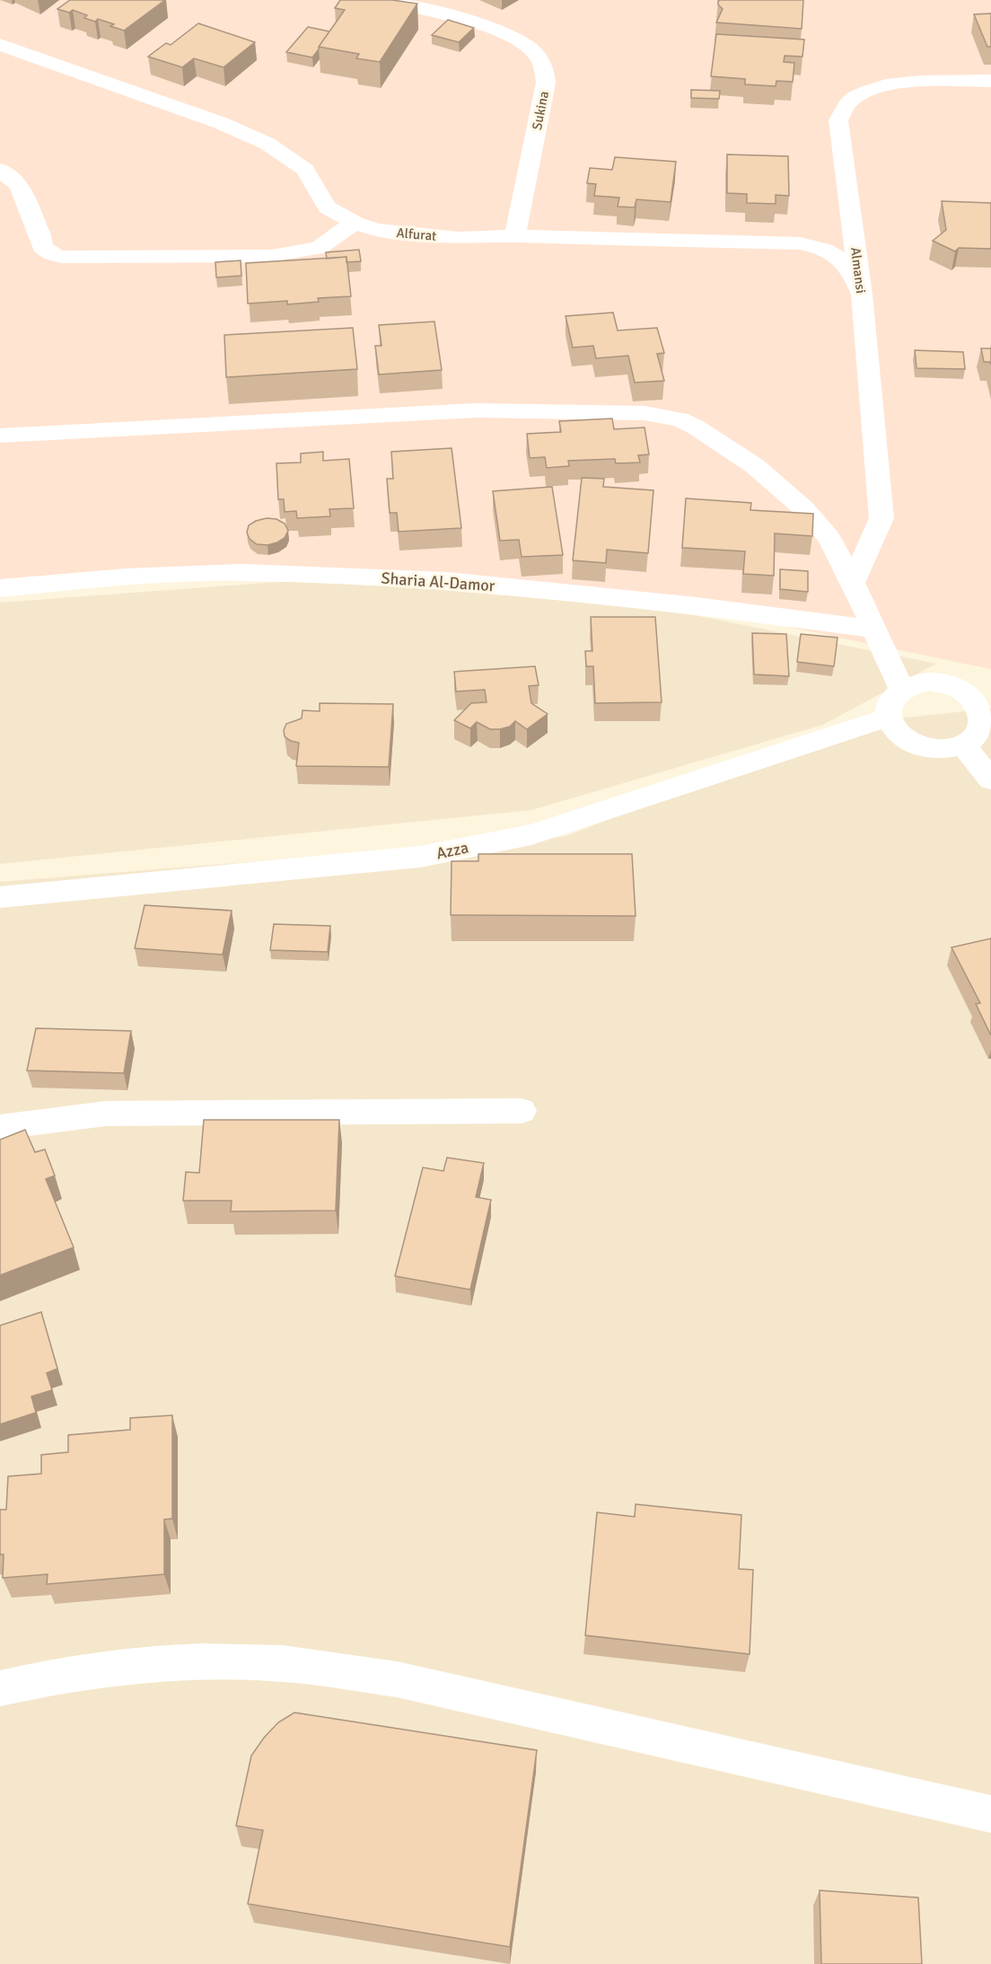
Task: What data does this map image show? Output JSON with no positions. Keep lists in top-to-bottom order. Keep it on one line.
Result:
{"streets":{"street":["Sukina","Alfurat","Almansi","Sharia Al-Damor","Azza"]},"crossings":[["Sukina","Alfurat"],["Alfurat","Almansi"]]}
